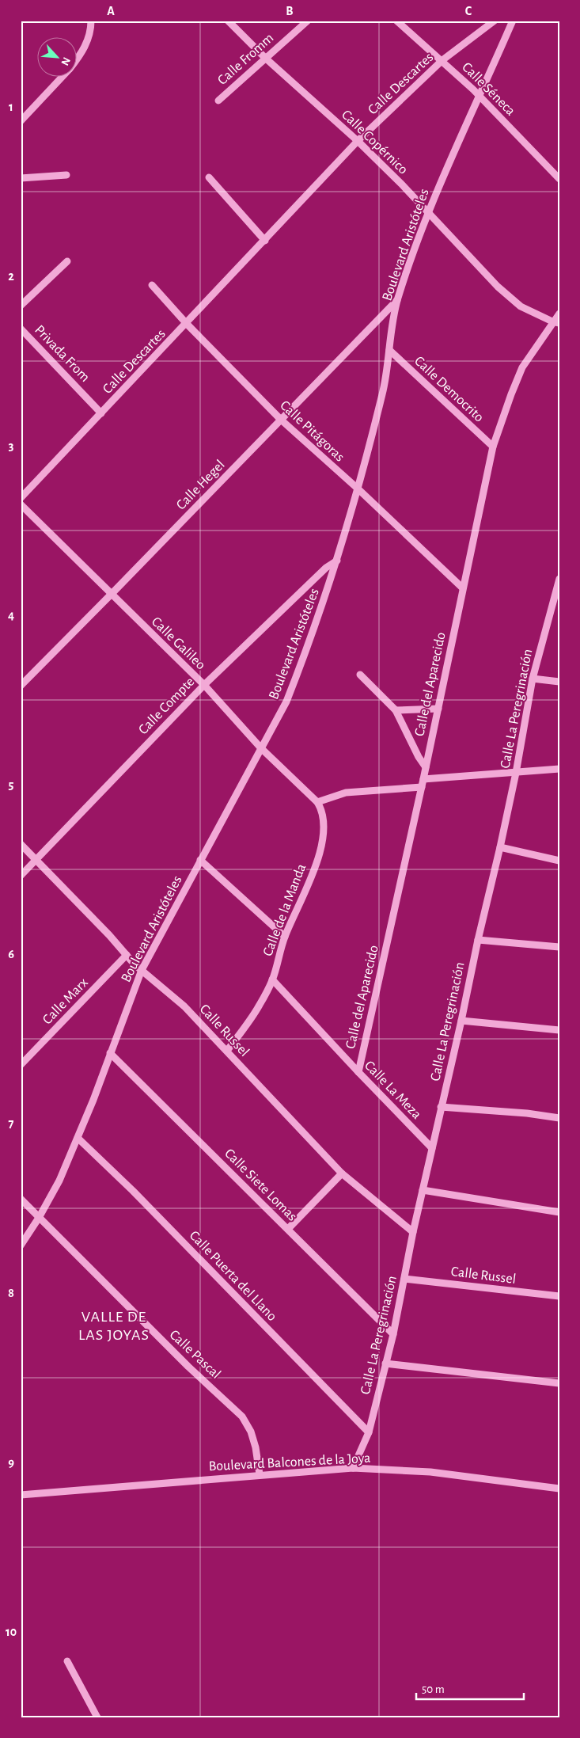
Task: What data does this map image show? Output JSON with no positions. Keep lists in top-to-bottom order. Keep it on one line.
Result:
{"streets":{"street":["Calle Fromm","Calle Descartes","Calle Séneca","Calle Copérnico","Boulevard Aristóteles","Privada From","Calle Democrito","Calle Pitágoras","Calle Hegel","Calle Galileo","Calle del Aparecido","Calle Compte","Calle La Peregrinación","Calle de la Manda","Calle Marx","Calle Russel","Calle La Meza","Calle Siete Lomas","Calle Puerta del Llano","Calle Pascal","Boulevard Balcones de la Joya"]},"crossings":[["Calle Fromm","Calle Copérnico"],["Calle Descartes","Calle Séneca"],["Calle Descartes","Calle Copérnico"],["Calle Descartes","Privada From"],["Calle Descartes","Calle Pitágoras"],["Calle Séneca","Boulevard Aristóteles"],["Calle Copérnico","Boulevard Aristóteles"],["Calle Copérnico","Calle del Aparecido"],["Boulevard Aristóteles","Calle Democrito"],["Boulevard Aristóteles","Calle Pitágoras"],["Boulevard Aristóteles","Calle Hegel"],["Boulevard Aristóteles","Calle Galileo"],["Boulevard Aristóteles","Calle Compte"],["Boulevard Aristóteles","Calle Russel"],["Boulevard Aristóteles","Calle Siete Lomas"],["Boulevard Aristóteles","Calle Puerta del Llano"],["Boulevard Aristóteles","Calle Pascal"],["Calle Democrito","Calle del Aparecido"],["Calle Pitágoras","Calle Hegel"],["Calle Pitágoras","Calle del Aparecido"],["Calle Hegel","Calle Galileo"],["Calle Galileo","Calle Compte"],["Calle Galileo","Calle de la Manda"],["Calle del Aparecido","Calle La Meza"],["Calle Compte","Calle Russel"],["Calle La Peregrinación","Calle Russel"],["Calle La Peregrinación","Calle La Meza"],["Calle La Peregrinación","Calle Siete Lomas"],["Calle La Peregrinación","Calle Puerta del Llano"],["Calle La Peregrinación","Boulevard Balcones de la Joya"],["Calle de la Manda","Calle Russel"],["Calle de la Manda","Calle La Meza"],["Calle Marx","Calle Russel"],["Calle Pascal","Boulevard Balcones de la Joya"]],"districts":["VALLE DE LAS JOYAS"],"scale_bar":"50 m","north":"bottom right","grid":{"columns":["A","B","C"],"rows":["1","2","3","4","5","6","7","8","9","10"]}}
